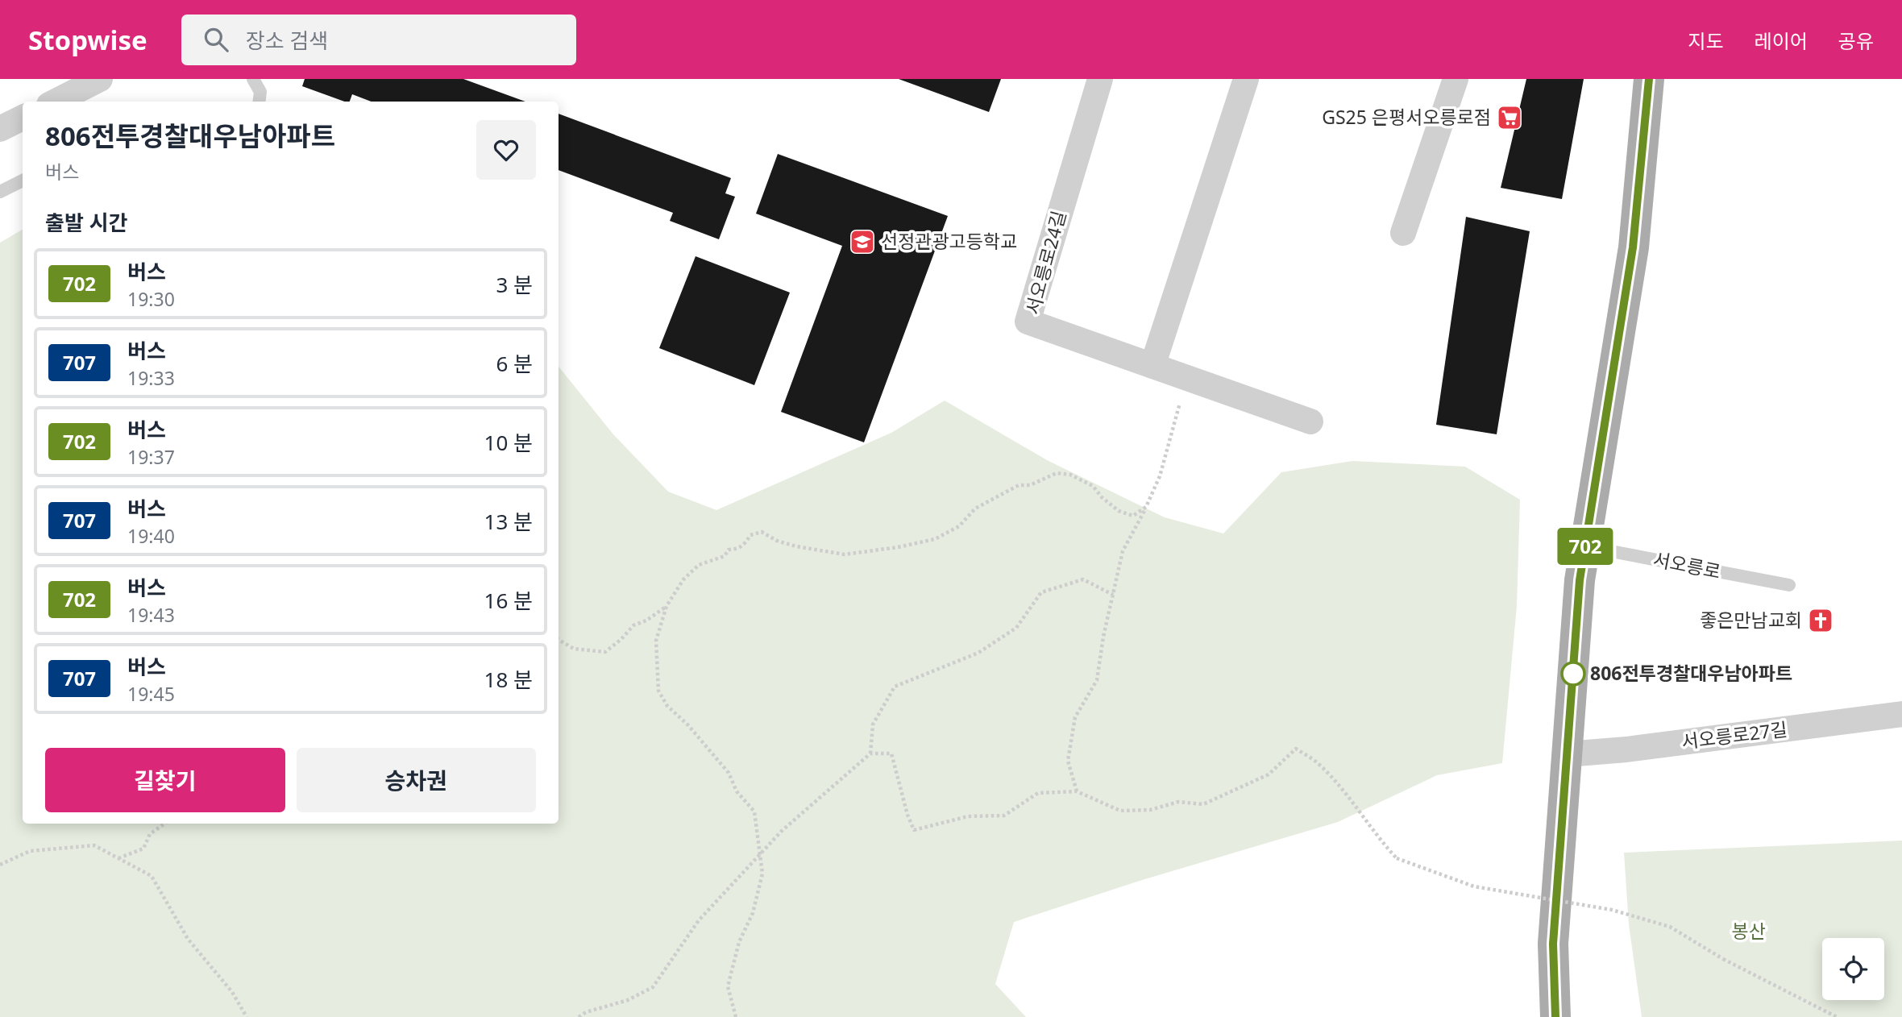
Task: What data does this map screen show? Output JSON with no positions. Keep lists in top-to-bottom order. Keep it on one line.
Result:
{"streets":{"street":["서오릉로24길","서오릉로27길"],"lane":["서오릉로"]},"parks":["봉산"],"places":{"supermarket":["GS25 은평서오릉로점"],"school or university":["선정관광고등학교"],"church":["좋은만남교회"],"other":["806전투경찰대우남아파트"]},"lines":["bus line 702"],"page":{"header":"Stopwise","search":"장소 검색","nav":["지도","레이어","공유"],"on_map":"702","heading":[["806전투경찰대우남아파트","버스"],"출발 시간"],"list":[{"mark":"702","name":"버스","note":"19:30","value":"3 분"},{"mark":"707","name":"버스","note":"19:33","value":"6 분"},{"mark":"702","name":"버스","note":"19:37","value":"10 분"},{"mark":"707","name":"버스","note":"19:40","value":"13 분"},{"mark":"702","name":"버스","note":"19:43","value":"16 분"},{"mark":"707","name":"버스","note":"19:45","value":"18 분"}],"buttons":["길찾기","승차권"]}}
